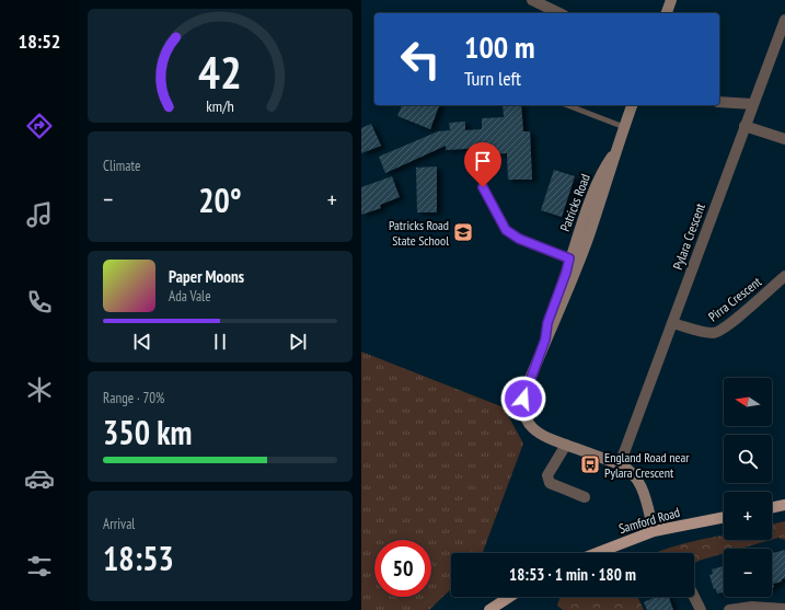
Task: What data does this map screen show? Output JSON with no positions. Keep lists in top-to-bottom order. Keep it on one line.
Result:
{"streets":{"main road":["Patricks Road","Samford Road"],"street":["Pylara Crescent","Pirra Crescent"]},"crossings":[["Pylara Crescent","Pirra Crescent"]],"places":{"school or university":["Patricks Road State School"],"bus stop":["England Road near Pylara Crescent"]},"north":"left","page":{"tabs":"18:52","turn":["100 m","Turn left"],"tile":["Climate",["Range · 70%","350 km"],["Arrival","18:53"]],"heat":["−","20°","+"],"song":["Paper Moons","Ada Vale"],"map_buttons":["+","−"],"limit":"50","trip":"18:53 · 1 min · 180 m","gauge":["42","km/h"]}}
